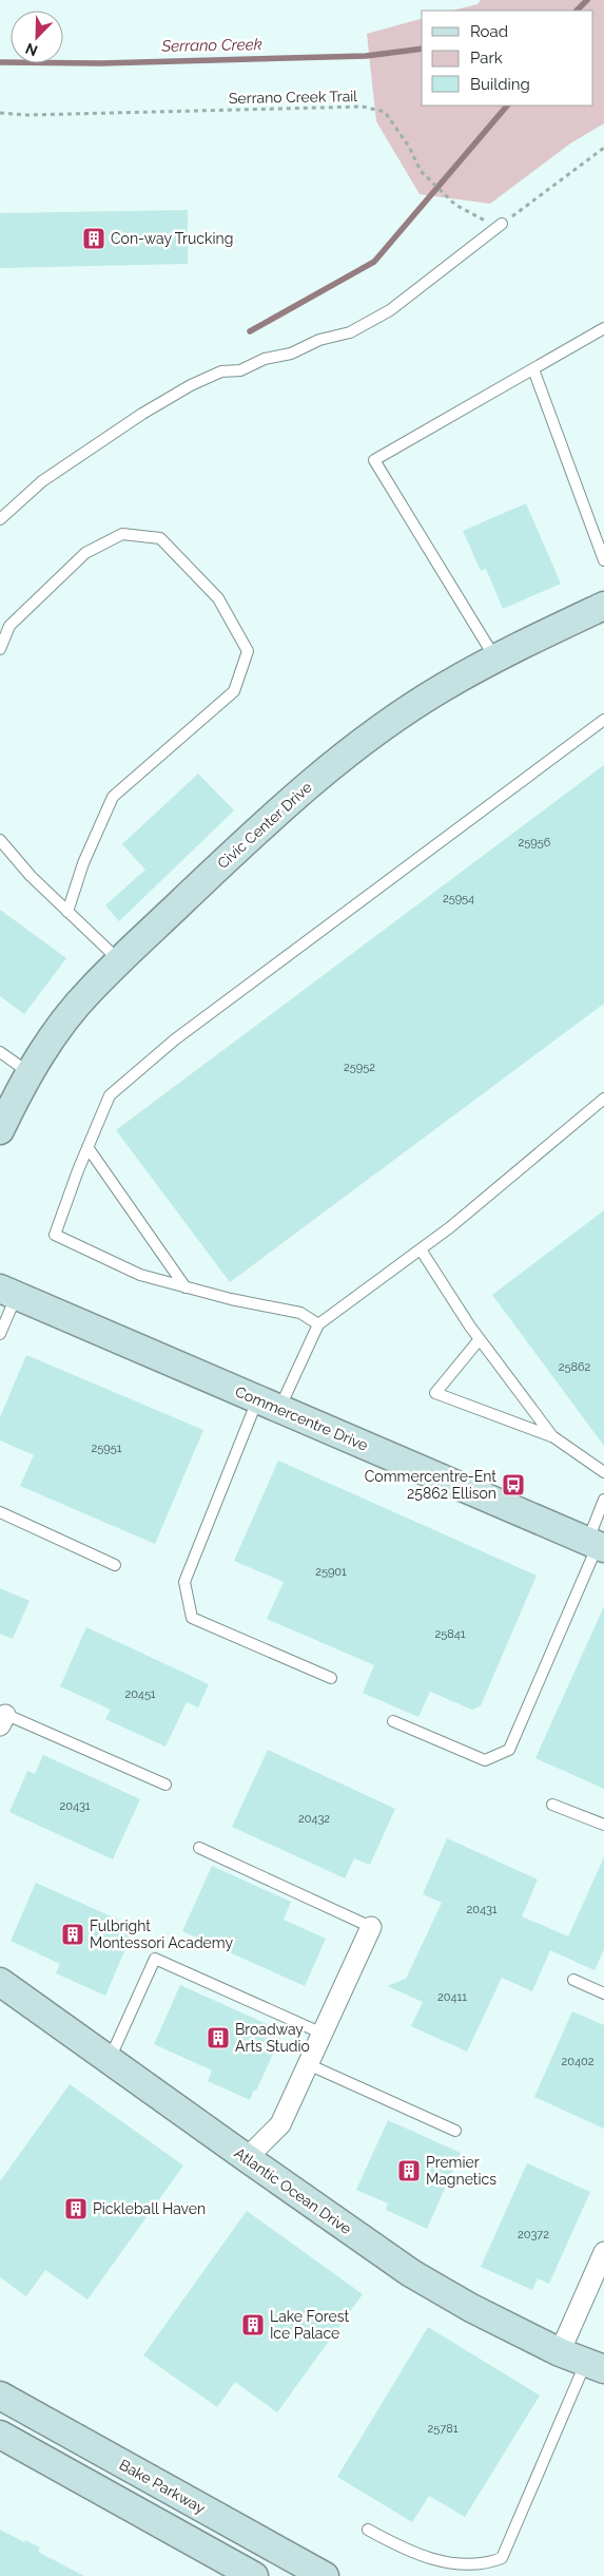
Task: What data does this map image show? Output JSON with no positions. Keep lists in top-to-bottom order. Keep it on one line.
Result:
{"streets":{"street":["Civic Center Drive","Commercentre Drive","Atlantic Ocean Drive","Bake Parkway"],"path":["Serrano Creek Trail"]},"water":["Serrano Creek"],"places":{"building":["Con-way Trucking","Fulbright Montessori Academy","Broadway Arts Studio","Premier Magnetics","Pickleball Haven","Lake Forest Ice Palace"],"bus stop":["Commercentre-Ent 25862 Ellison"]},"house_numbers":["25956","25954","25952","25862","25951","25901","25841","20451","20431","20432","20431","20411","20402","20372","25781"],"legend":["Road","Park","Building"],"north":"bottom left"}
